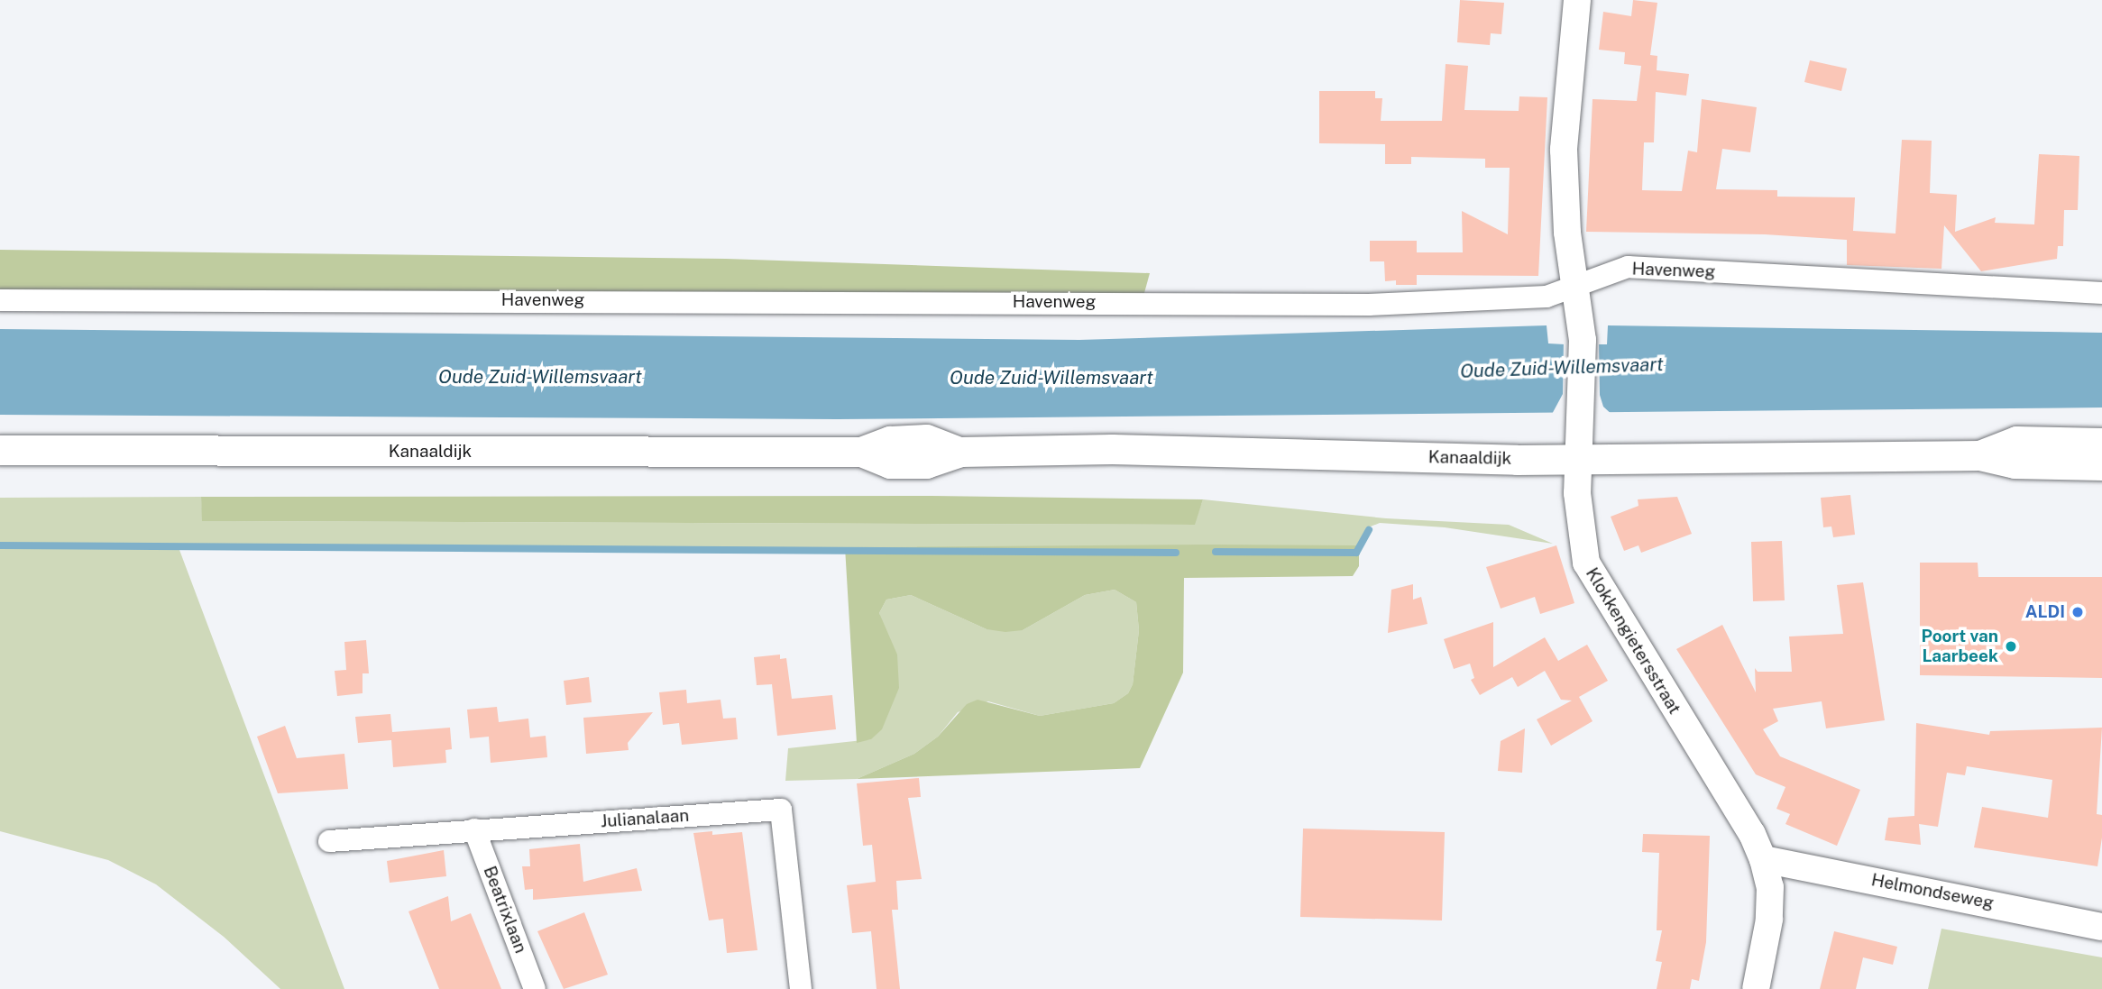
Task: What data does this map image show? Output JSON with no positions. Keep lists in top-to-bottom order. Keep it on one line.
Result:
{"streets":{"main road":["Kanaaldijk"],"street":["Havenweg","Klokkengietersstraat","Julianalaan","Helmondseweg","Beatrixlaan"]},"crossings":[["Havenweg","Klokkengietersstraat"],["Kanaaldijk","Klokkengietersstraat"],["Klokkengietersstraat","Helmondseweg"],["Julianalaan","Beatrixlaan"]],"water":["Oude Zuid-Willemsvaart"],"places":["ALDI","Poort van Laarbeek"]}
